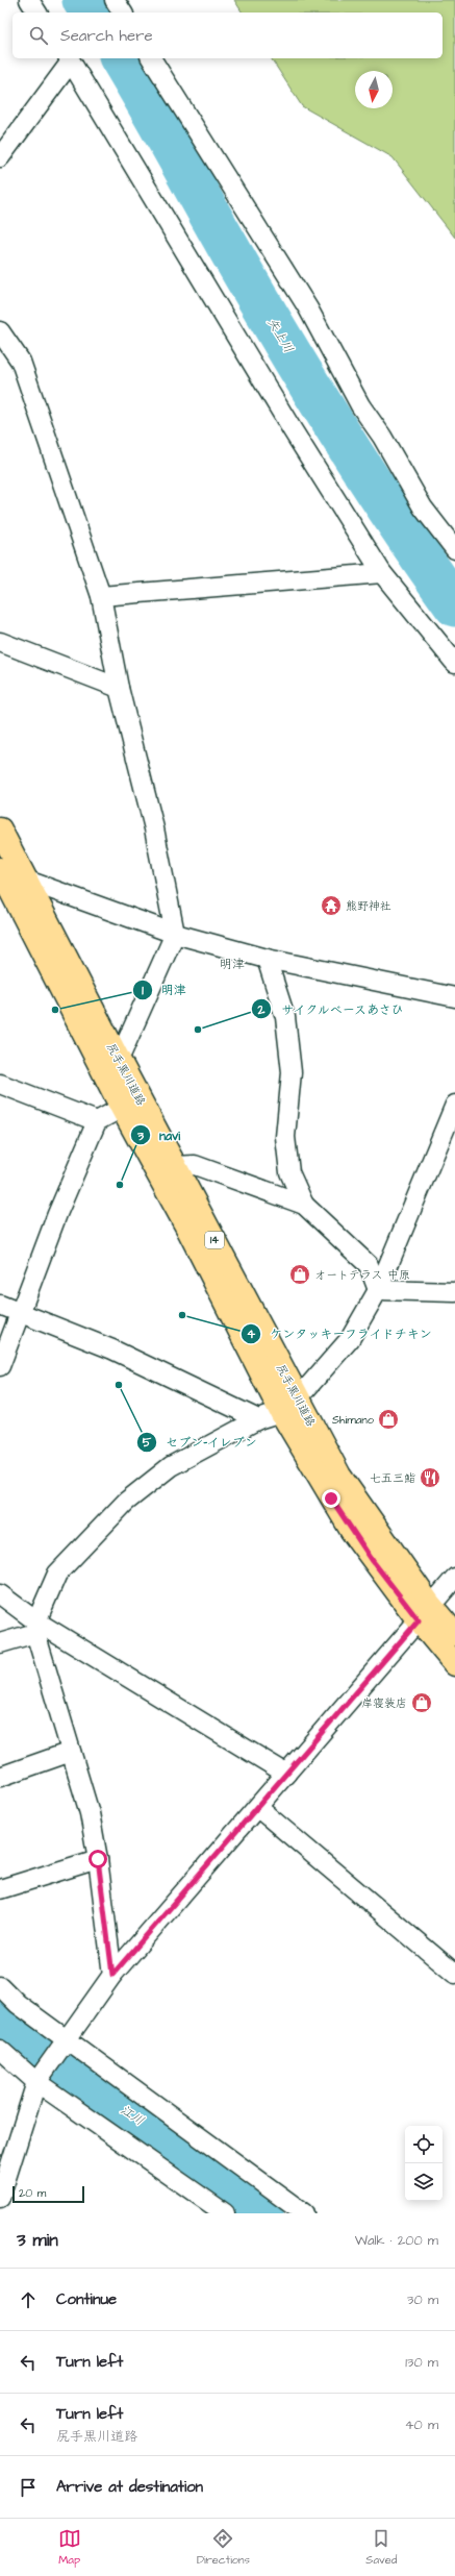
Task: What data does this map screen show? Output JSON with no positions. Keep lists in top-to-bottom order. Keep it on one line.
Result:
{"streets":{"main road":["尻手黒川道路","14"]},"districts":["明津"],"water":["矢上川","江川"],"places":{"temple":["熊野神社"],"other":["明津","サイクルベースあさひ","navi","ケンタッキーフライドチキン","セブン-イレブン"],"shop":["オートテラス 中原","Shimano","岸寝装店"],"restaurant":["七五三鮨"]},"scale_bar":"20 m","north":"bottom","page":{"search":"Search here","scale":"20 m","heading":["3 min","Walk · 200 m"],"list":[["Continue","30 m"],["Turn left","130 m"],["Turn left","尻手黒川道路","40 m"],"Arrive at destination"],"nav":["Map","Directions","Saved"]}}
